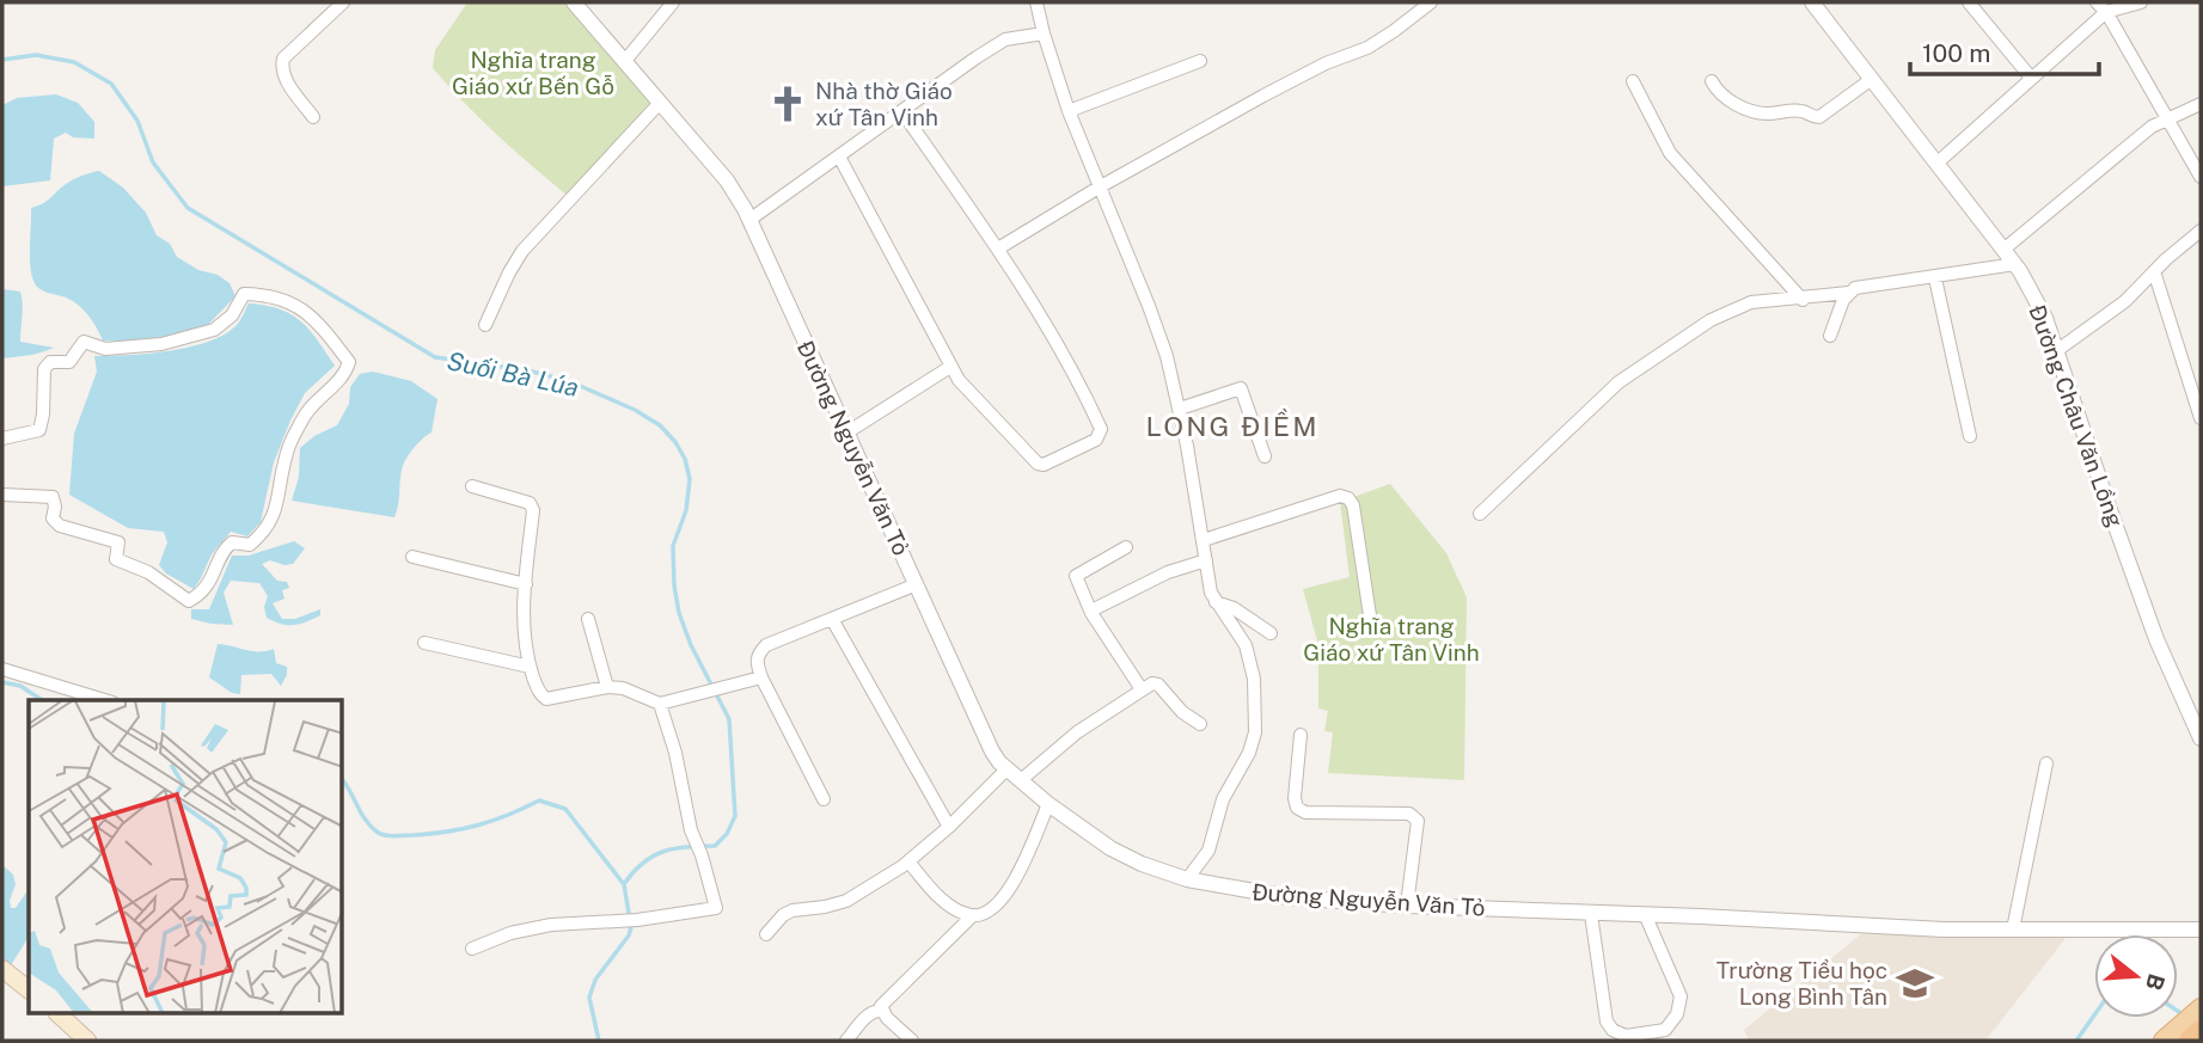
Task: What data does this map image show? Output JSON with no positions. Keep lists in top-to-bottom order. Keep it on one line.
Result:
{"streets":{"street":["Đường Châu Văn Lồng","Đường Nguyễn Văn Tỏ"]},"districts":["LONG ĐIỀM"],"water":["Suối Bà Lúa"],"parks":["Nghĩa trang Giáo xứ Bến Gỗ","Nghĩa trang Giáo xứ Tân Vinh"],"places":{"church":["Nhà thờ Giáo xứ Tân Vinh"],"school or university":["Trường Tiểu học Long Bình Tân"]},"scale_bar":"100 m","north":"right"}
